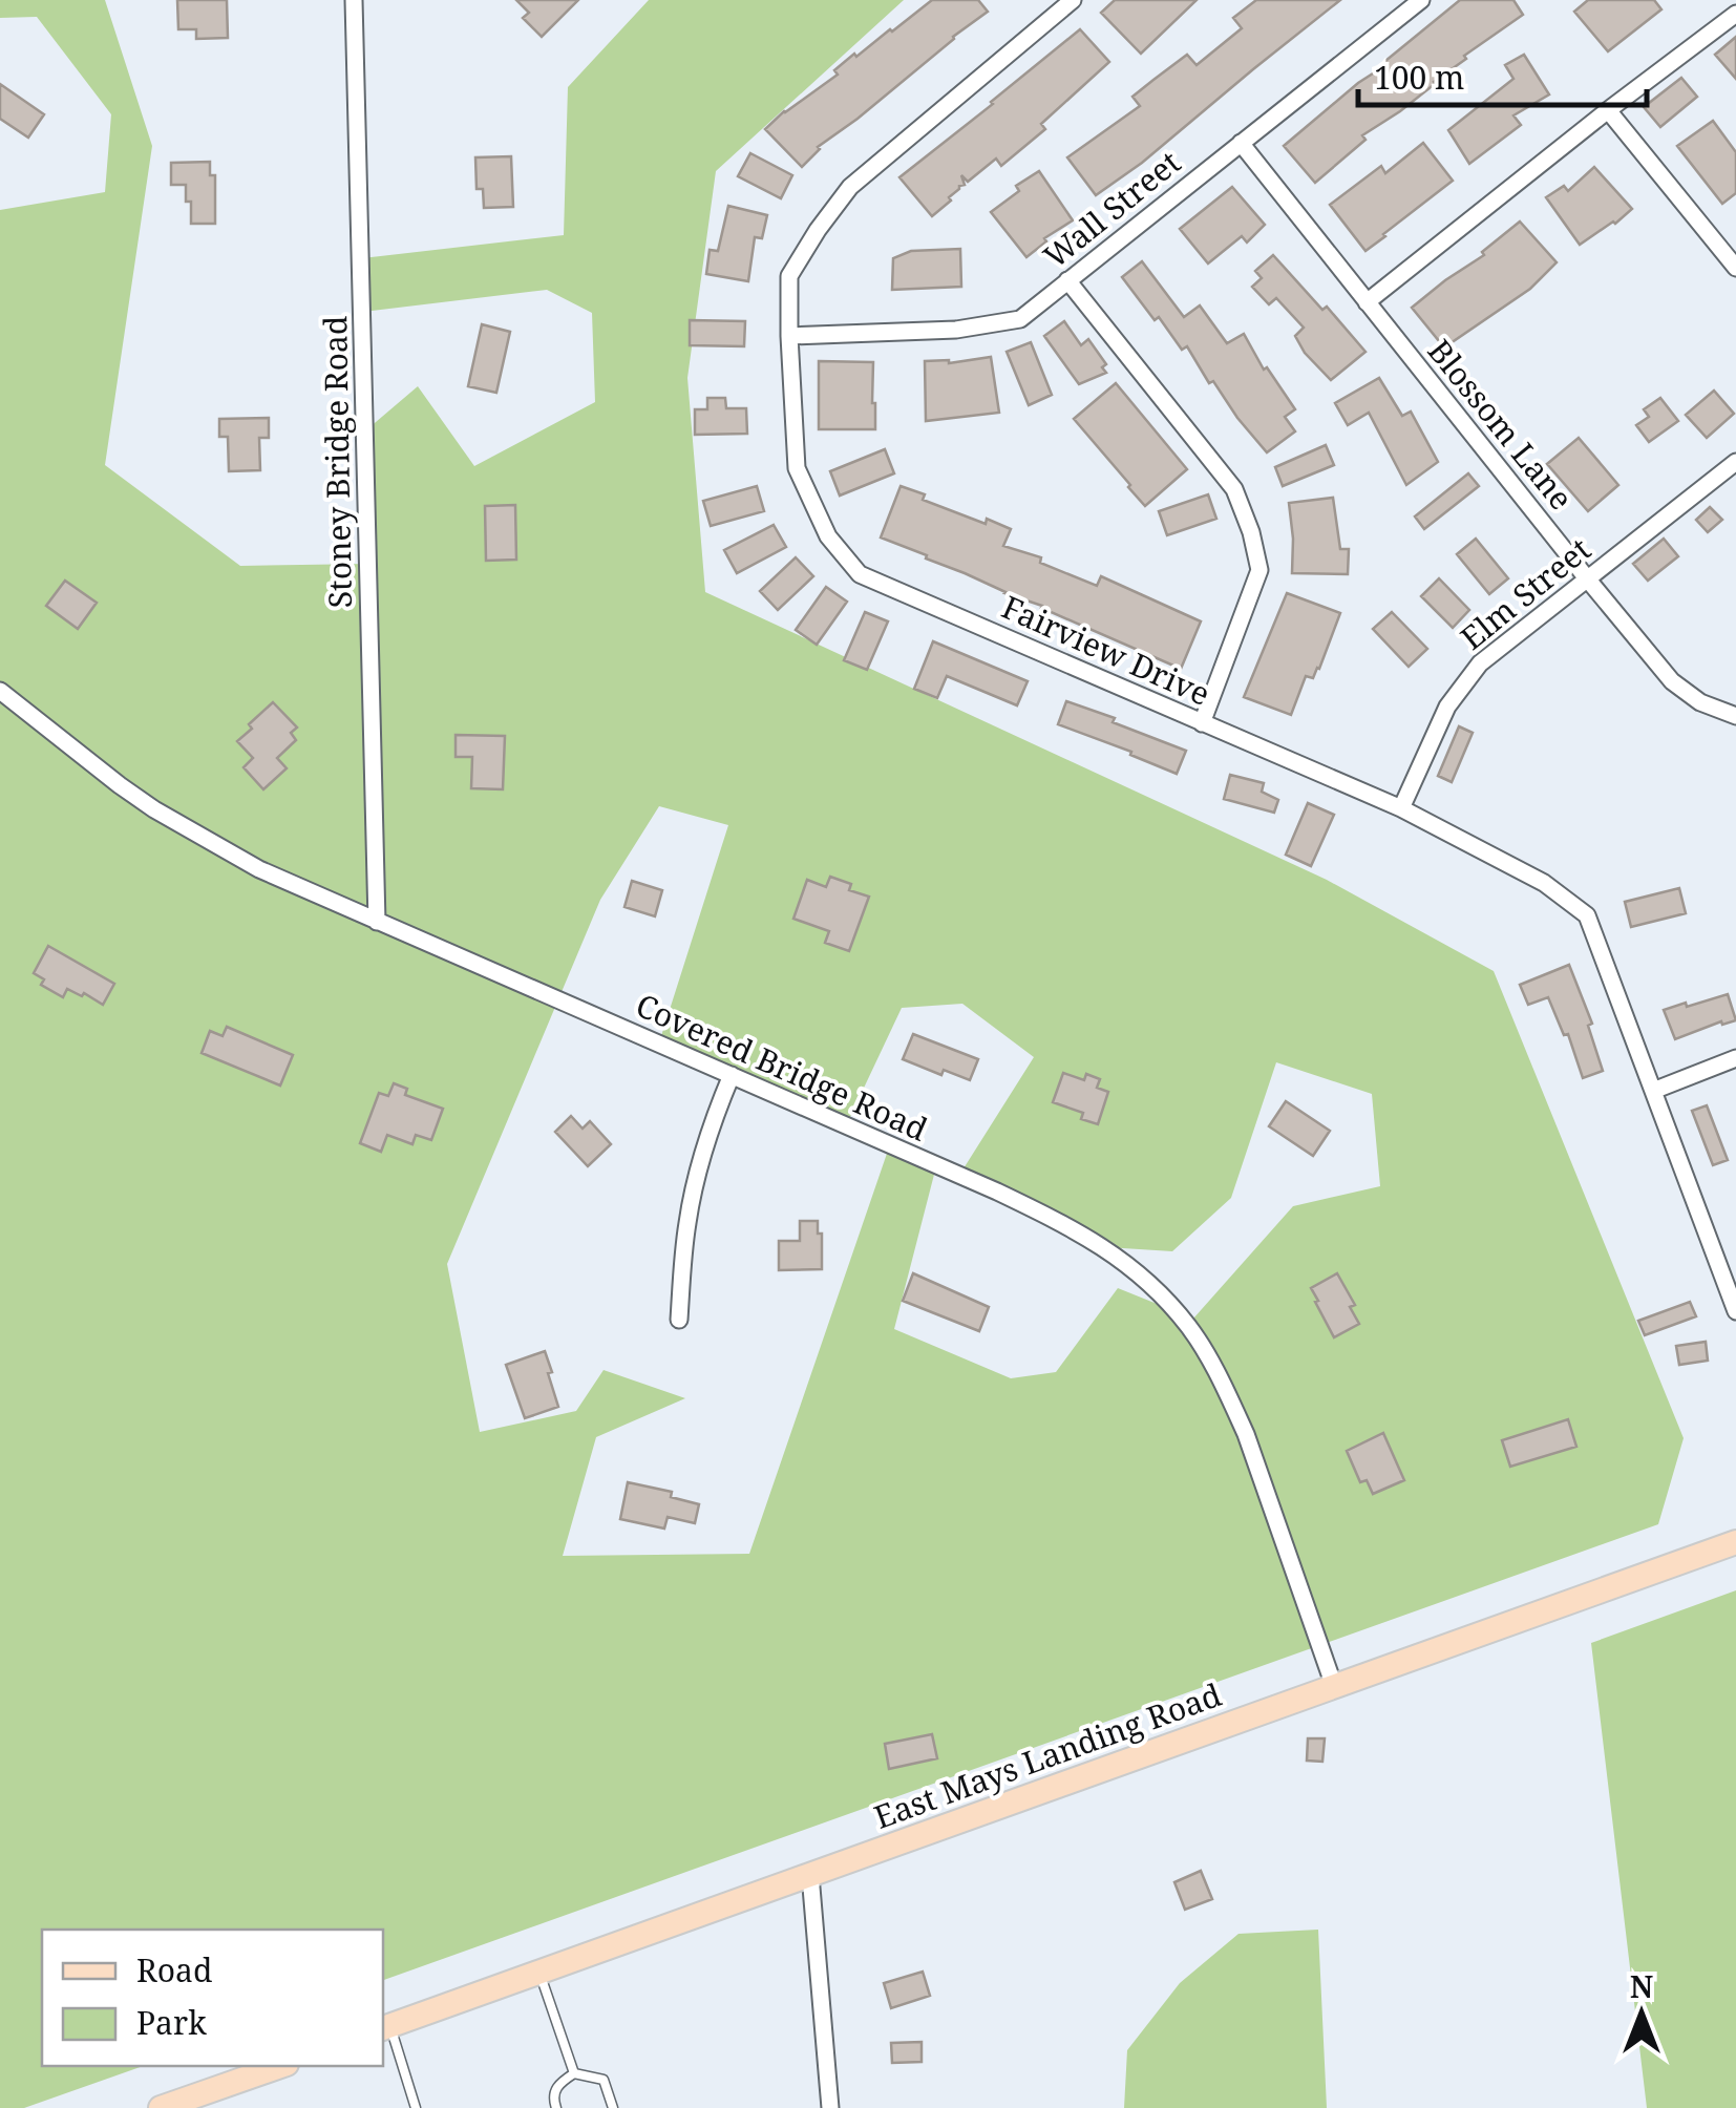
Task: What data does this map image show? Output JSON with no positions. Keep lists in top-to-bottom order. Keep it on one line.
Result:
{"streets":{"main road":["East Mays Landing Road"],"street":["Wall Street","Blossom Lane","Stoney Bridge Road","Elm Street","Fairview Drive","Covered Bridge Road"]},"crossings":[["Wall Street","Blossom Lane"],["Wall Street","Fairview Drive"],["Blossom Lane","Elm Street"],["Stoney Bridge Road","Covered Bridge Road"],["Elm Street","Fairview Drive"],["Covered Bridge Road","East Mays Landing Road"]],"legend":["Road","Park"],"scale_bar":"100 m","north":"top"}
